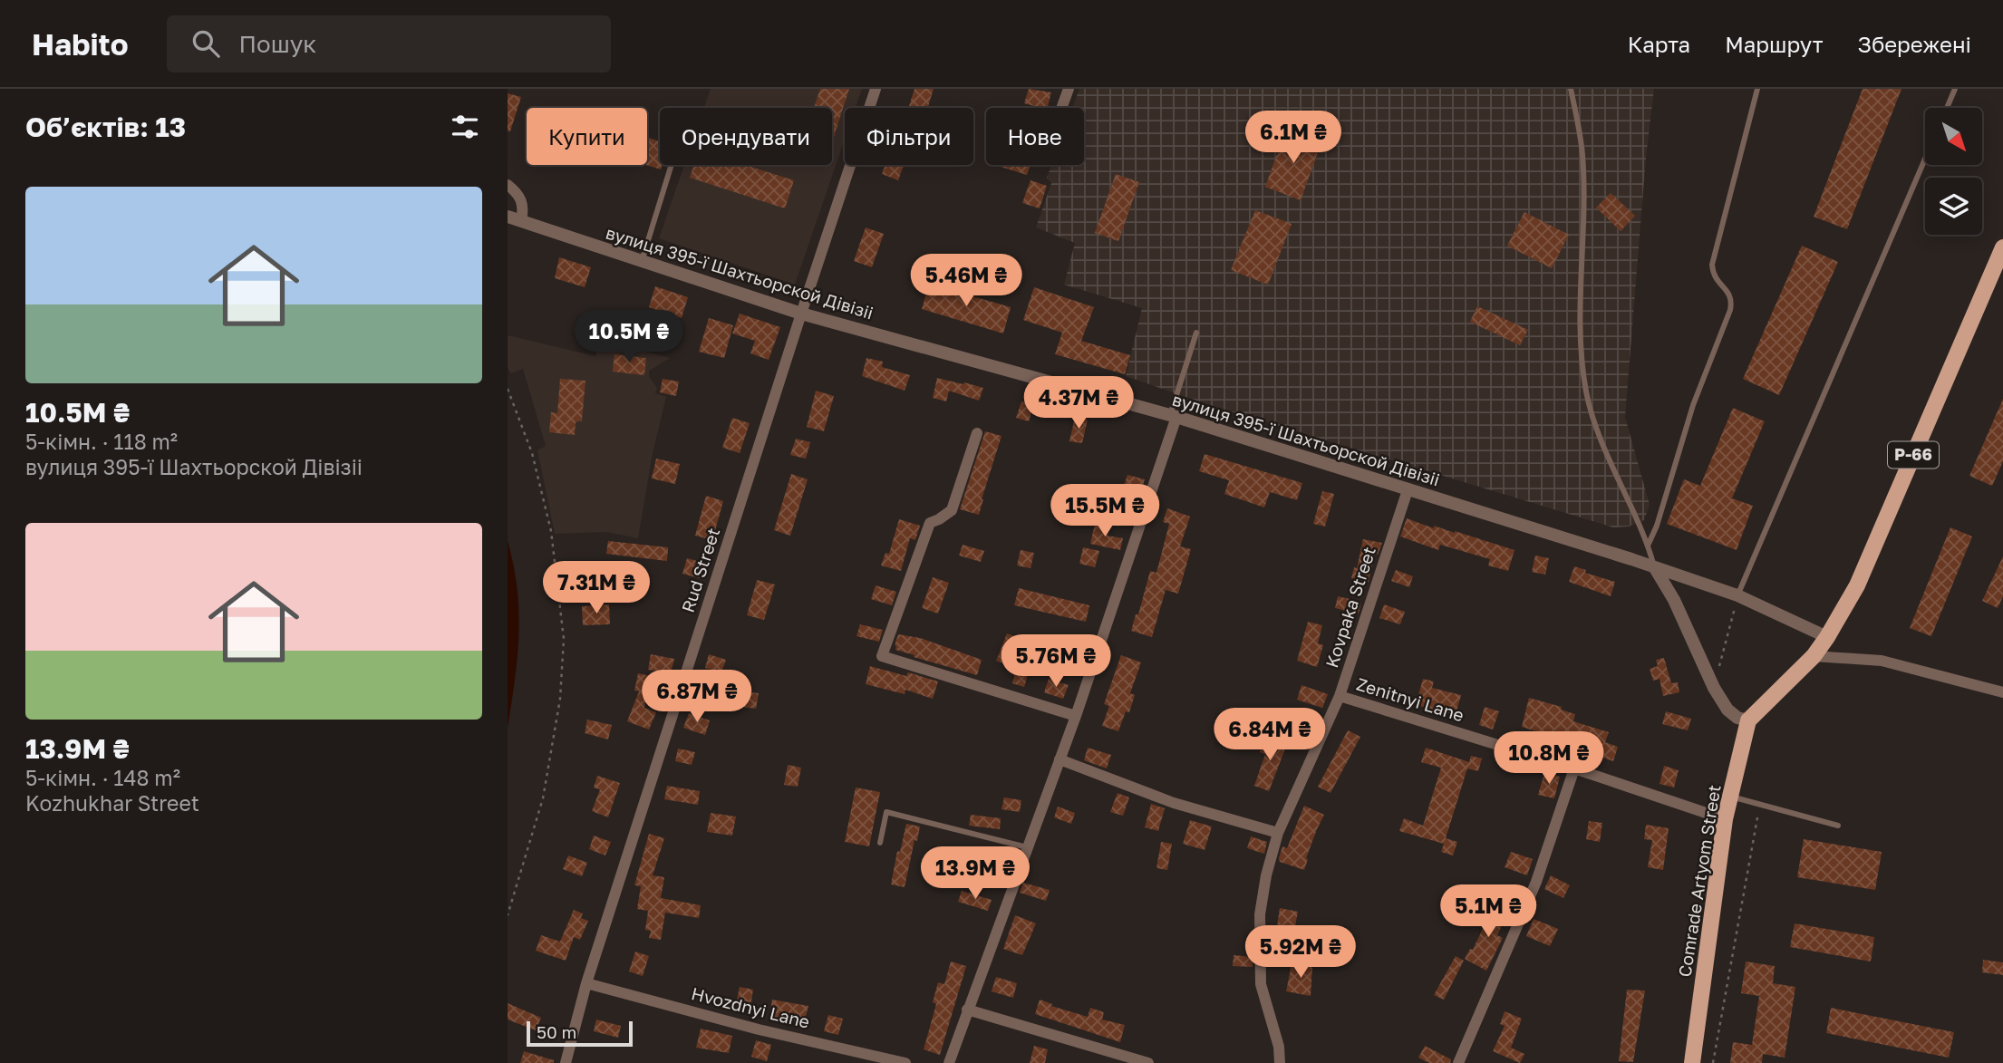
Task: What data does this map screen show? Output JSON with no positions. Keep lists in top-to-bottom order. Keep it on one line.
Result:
{"streets":{"main road":["Р-66","Comrade Artyom Street"],"street":["вулиця 395-ї Шахтьорской Дівізіі","Rud Street","Kovpaka Street","Zenitnyi Lane","Hvozdnyi Lane"]},"crossings":[["вулиця 395-ї Шахтьорской Дівізіі","Р-66"],["вулиця 395-ї Шахтьорской Дівізіі","Rud Street"],["вулиця 395-ї Шахтьорской Дівізіі","Kovpaka Street"],["Р-66","Comrade Artyom Street"],["Rud Street","Hvozdnyi Lane"],["Kovpaka Street","Zenitnyi Lane"],["Zenitnyi Lane","Comrade Artyom Street"]],"scale_bar":"50 m","north":"bottom right","page":{"header":"Habito","search":"Пошук","nav":["Карта","Маршрут","Збережені"],"heading":"Об’єктів: 13","chip":["Купити","Орендувати","Фільтри","Нове"],"price":["6.1M ₴","5.46M ₴","10.5M ₴","4.37M ₴","15.5M ₴","7.31M ₴","5.76M ₴","6.87M ₴","6.84M ₴","10.8M ₴","13.9M ₴","5.1M ₴","5.92M ₴"],"list":[{"name":"10.5M ₴","note":"5-кімн. · 118 m² · вулиця 395-ї Шахтьорской Дівізіі"},{"name":"13.9M ₴","note":"5-кімн. · 148 m² · Kozhukhar Street"}],"scale":"50 m"}}
